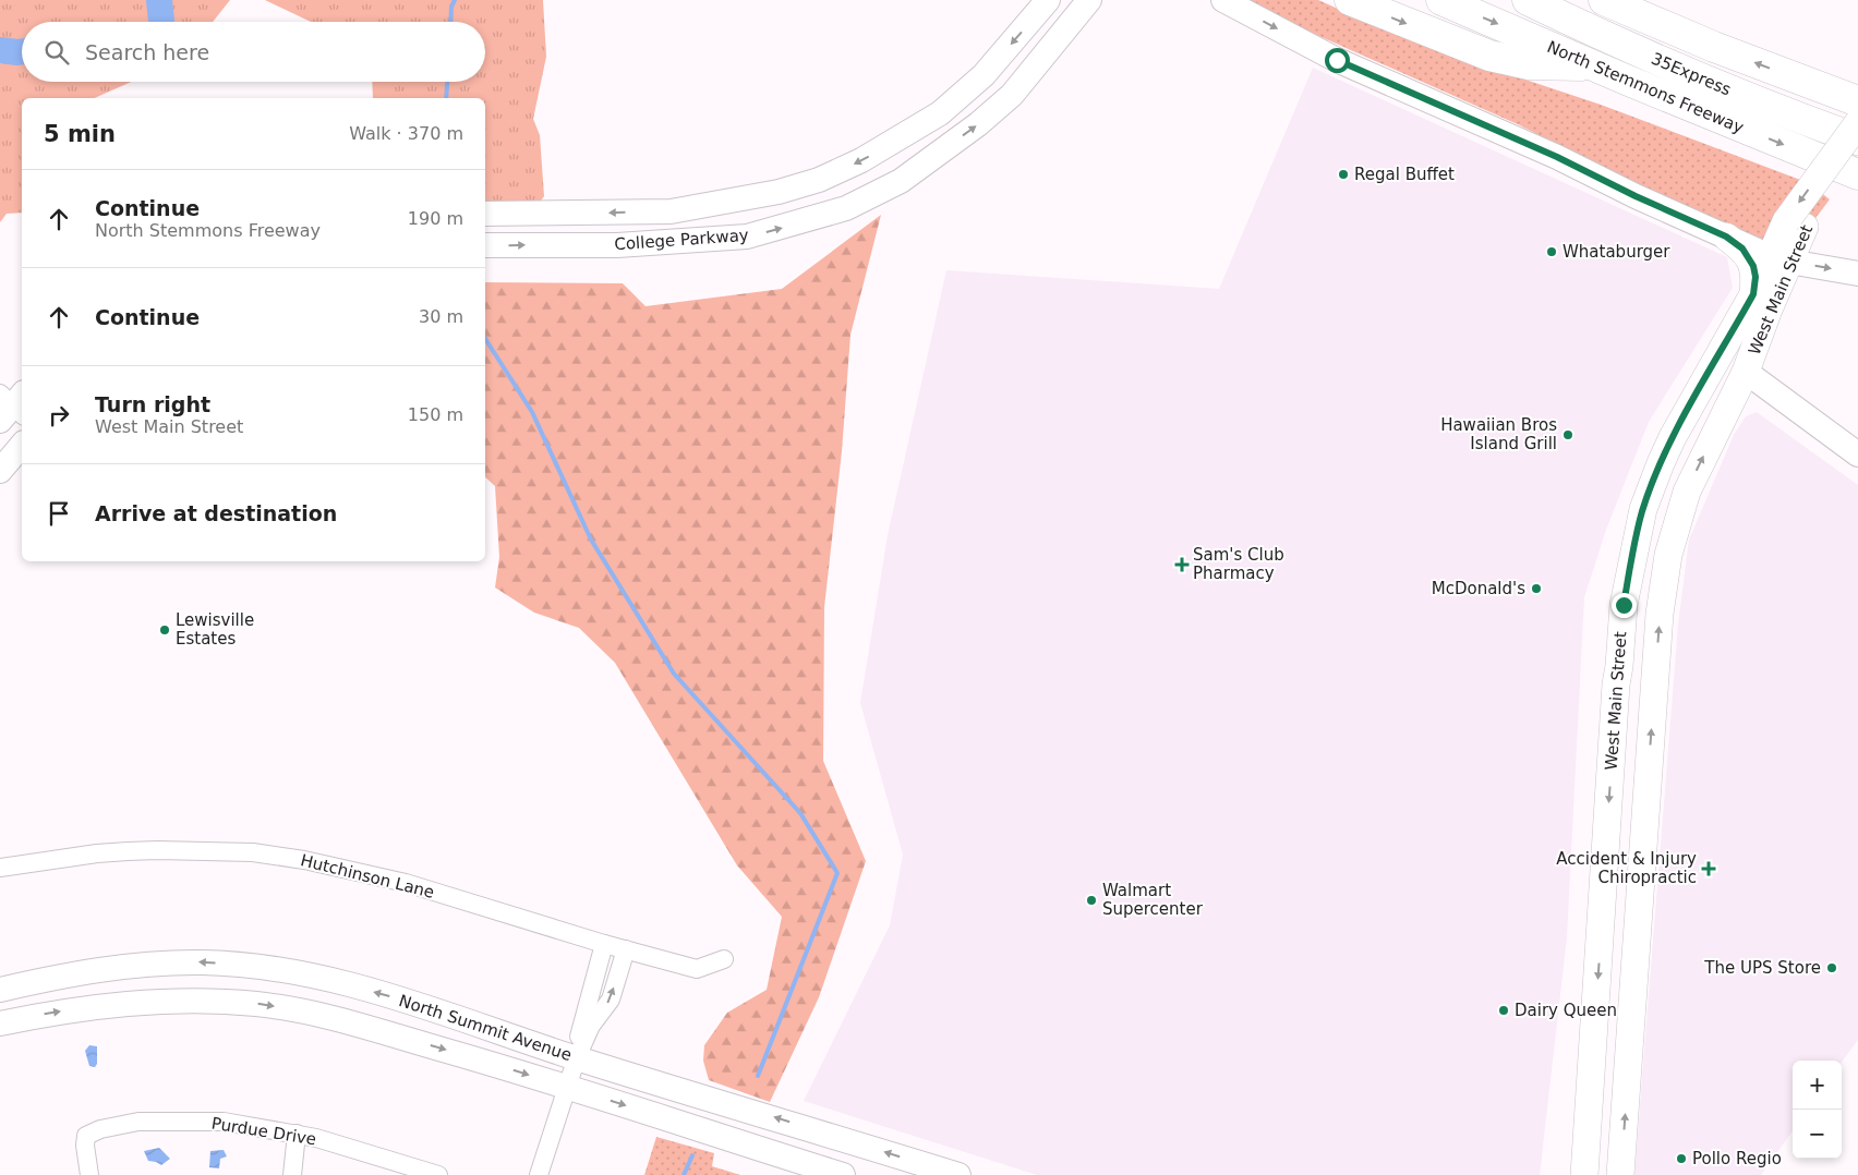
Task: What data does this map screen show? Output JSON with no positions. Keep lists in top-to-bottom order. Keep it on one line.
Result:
{"streets":{"highway":["35Express","North Stemmons Freeway"],"main road":["College Parkway","West Main Street","North Summit Avenue"],"street":["Hutchinson Lane","Purdue Drive"]},"crossings":[["North Stemmons Freeway","West Main Street"]],"places":{"other":["Regal Buffet","Whataburger","Hawaiian Bros Island Grill","McDonald's","Lewisville Estates","Walmart Supercenter","The UPS Store","Dairy Queen","Pollo Regio"],"health":["Sam's Club Pharmacy","Accident & Injury Chiropractic"]},"page":{"search":"Search here","heading":["5 min","Walk · 370 m"],"list":[["Continue","North Stemmons Freeway","190 m"],["Continue","30 m"],["Turn right","West Main Street","150 m"],"Arrive at destination"],"map_buttons":["+","−"]}}
